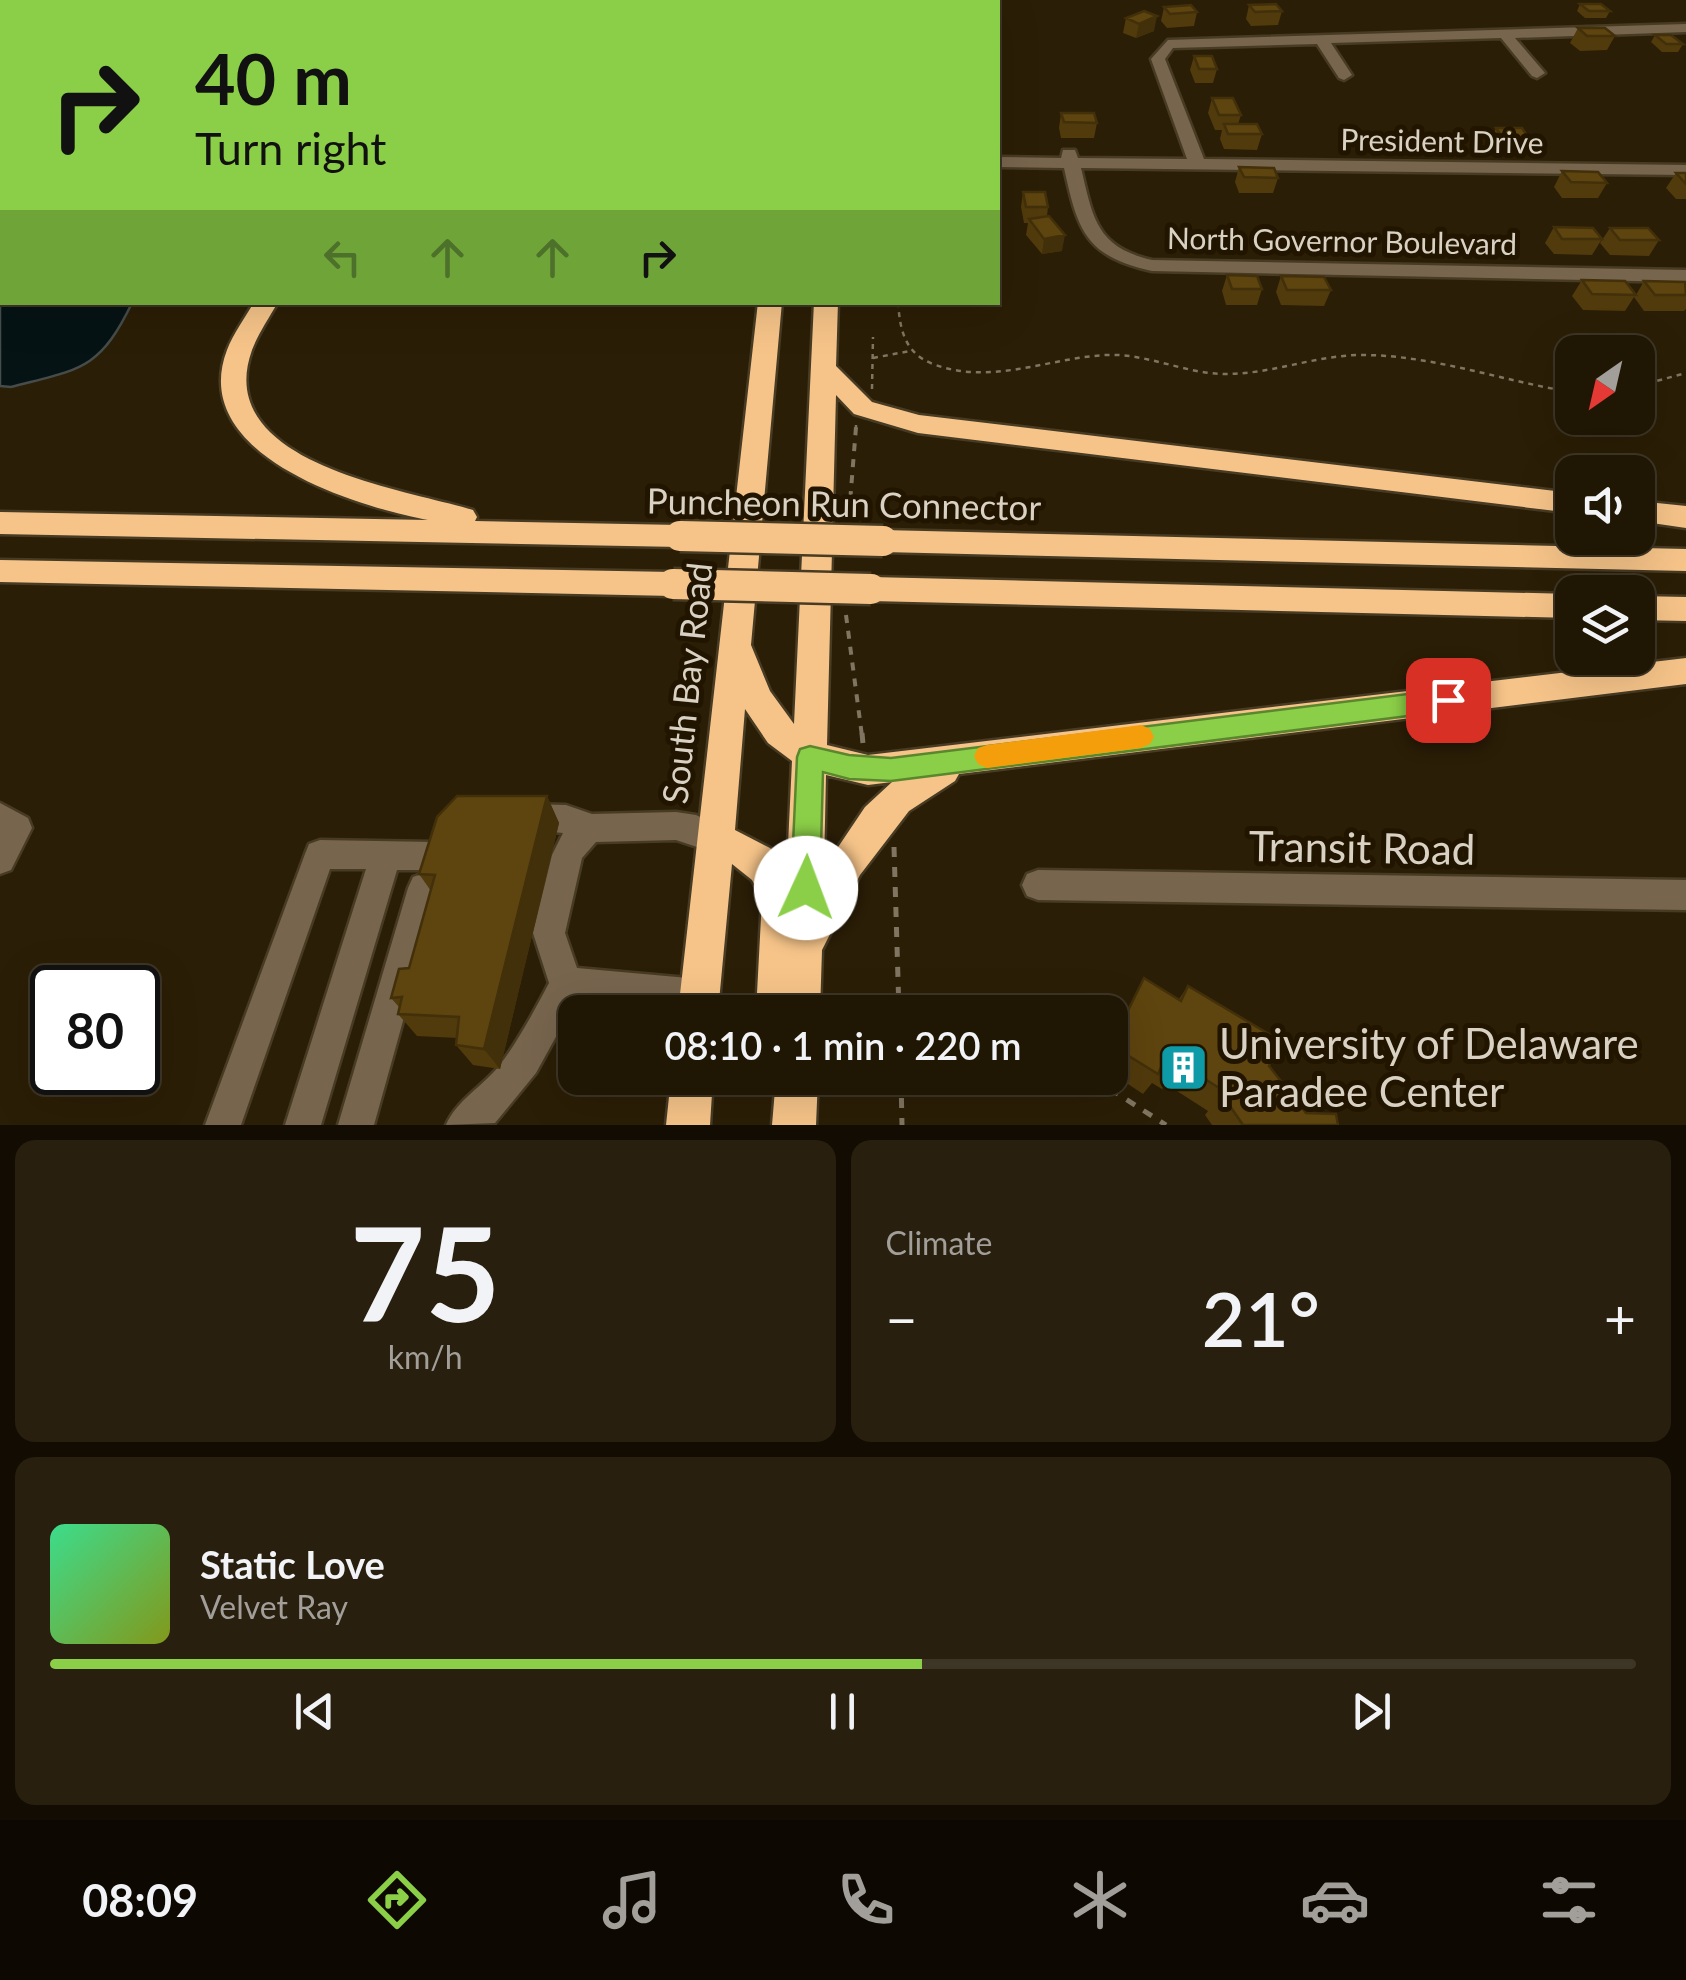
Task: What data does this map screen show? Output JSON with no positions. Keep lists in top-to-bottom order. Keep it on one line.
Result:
{"streets":{"highway":["Puncheon Run Connector","South Bay Road"],"street":["President Drive","North Governor Boulevard","Transit Road"]},"crossings":[["President Drive","North Governor Boulevard"]],"places":{"building":["University of Delaware Paradee Center"]},"north":"bottom left","page":{"turn":["40 m","Turn right"],"limit":"80","trip":"08:10 · 1 min · 220 m","tile":[["75","km/h"],"Climate"],"heat":["−","21°","+"],"song":["Static Love","Velvet Ray"],"tabs":"08:09"}}
